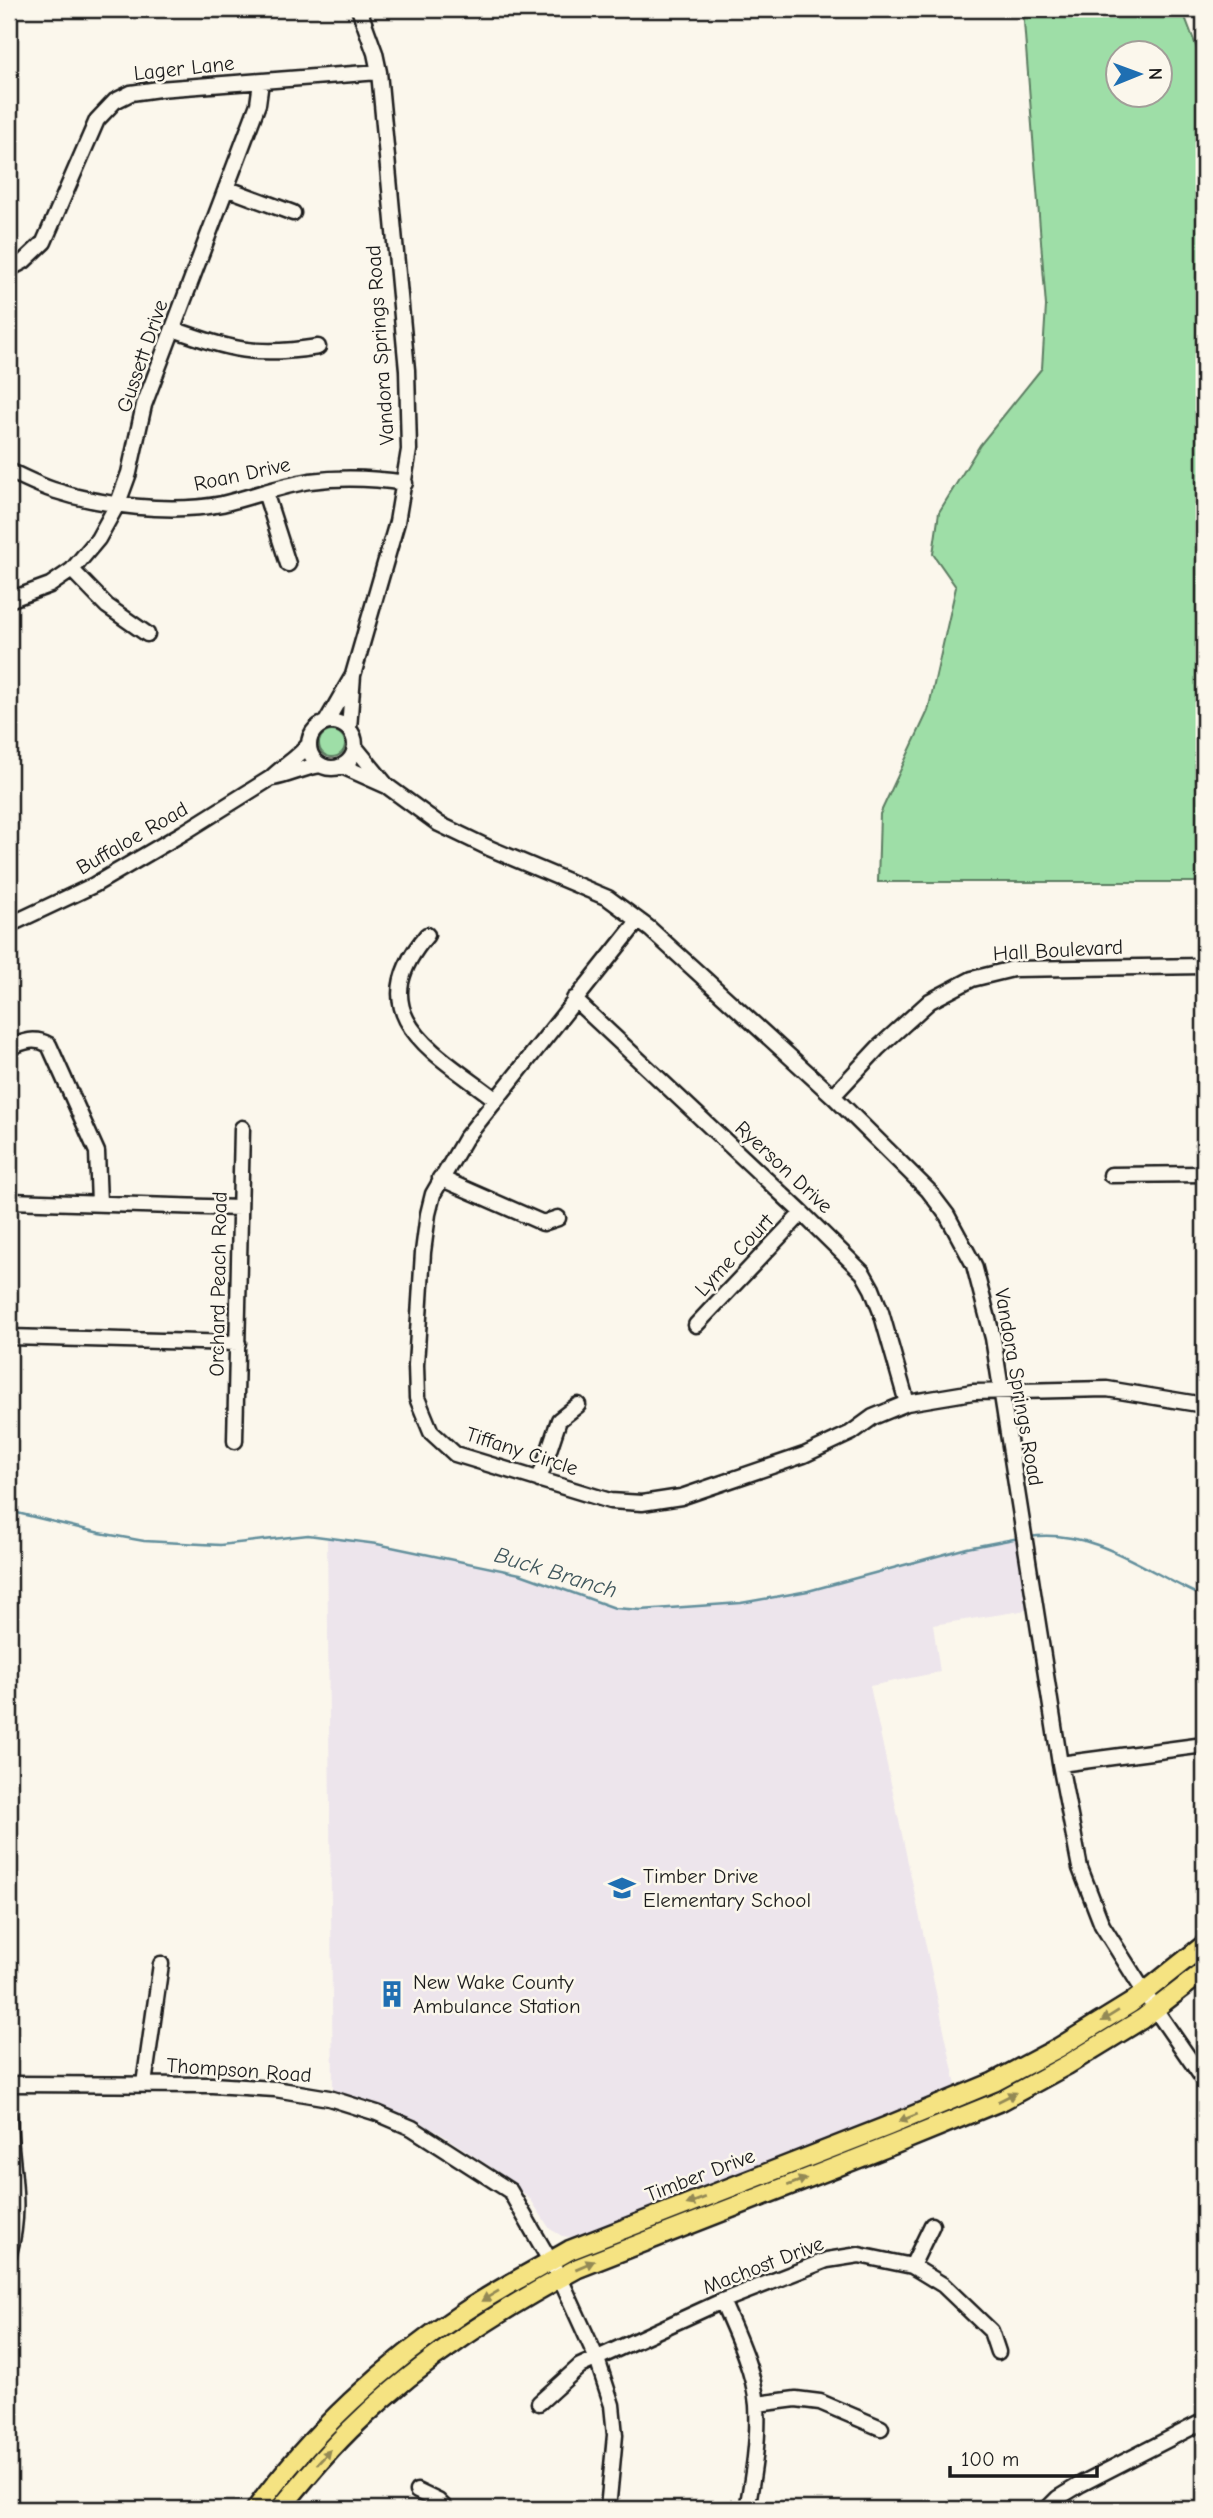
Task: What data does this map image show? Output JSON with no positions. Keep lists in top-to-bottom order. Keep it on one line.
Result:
{"streets":{"main road":["Timber Drive"],"street":["Lager Lane","Vandora Springs Road","Gussett Drive","Roan Drive","Buffaloe Road","Hall Boulevard","Ryerson Drive","Lyme Court","Orchard Peach Road","Tiffany Circle","Thompson Road","Machost Drive"]},"crossings":[["Lager Lane","Vandora Springs Road"],["Lager Lane","Gussett Drive"],["Vandora Springs Road","Roan Drive"],["Vandora Springs Road","Buffaloe Road"],["Vandora Springs Road","Hall Boulevard"],["Vandora Springs Road","Tiffany Circle"],["Vandora Springs Road","Timber Drive"],["Gussett Drive","Roan Drive"],["Ryerson Drive","Lyme Court"],["Ryerson Drive","Tiffany Circle"],["Thompson Road","Timber Drive"],["Thompson Road","Machost Drive"]],"water":["Buck Branch"],"places":{"school or university":["Timber Drive Elementary School"],"building":["New Wake County Ambulance Station"]},"scale_bar":"100 m","north":"right"}
